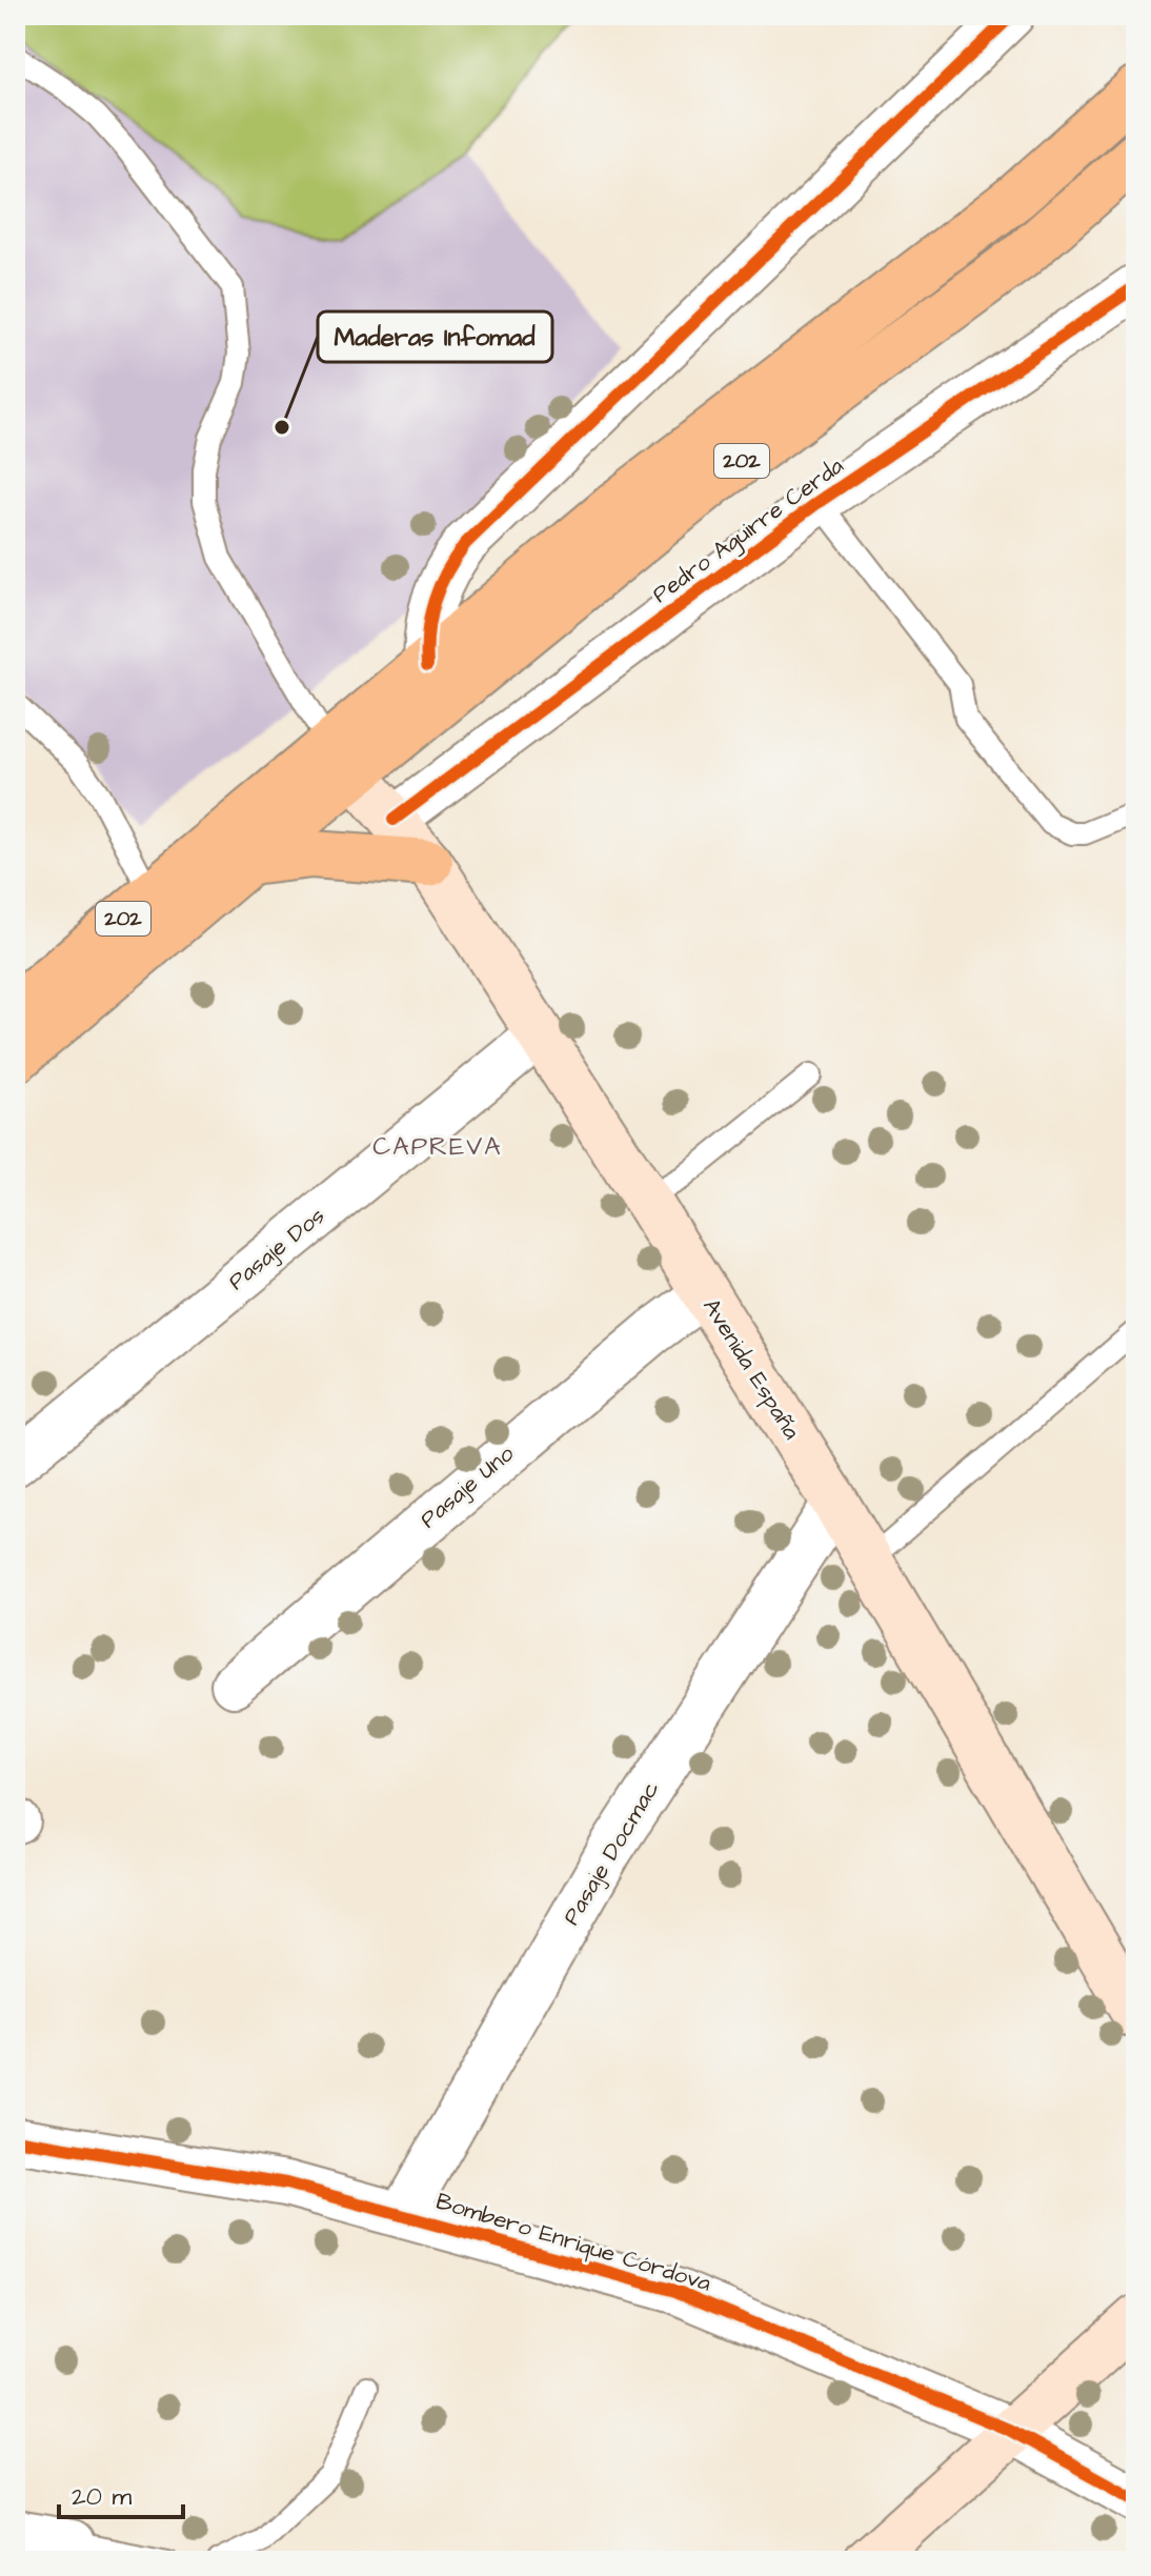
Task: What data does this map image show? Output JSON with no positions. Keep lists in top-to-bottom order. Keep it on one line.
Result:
{"streets":{"highway":["202"],"main road":["Avenida España"],"street":["Pedro Aguirre Cerda","Pasaje Dos","Pasaje Uno","Pasaje Docmac","Bombero Enrique Córdova"]},"crossings":[["202","Avenida España"],["Pedro Aguirre Cerda","Avenida España"],["Pasaje Dos","Avenida España"],["Avenida España","Pasaje Uno"],["Avenida España","Pasaje Docmac"],["Pasaje Docmac","Bombero Enrique Córdova"]],"districts":["CAPREVA"],"places":["Maderas Infomad"],"scale_bar":"20 m"}
